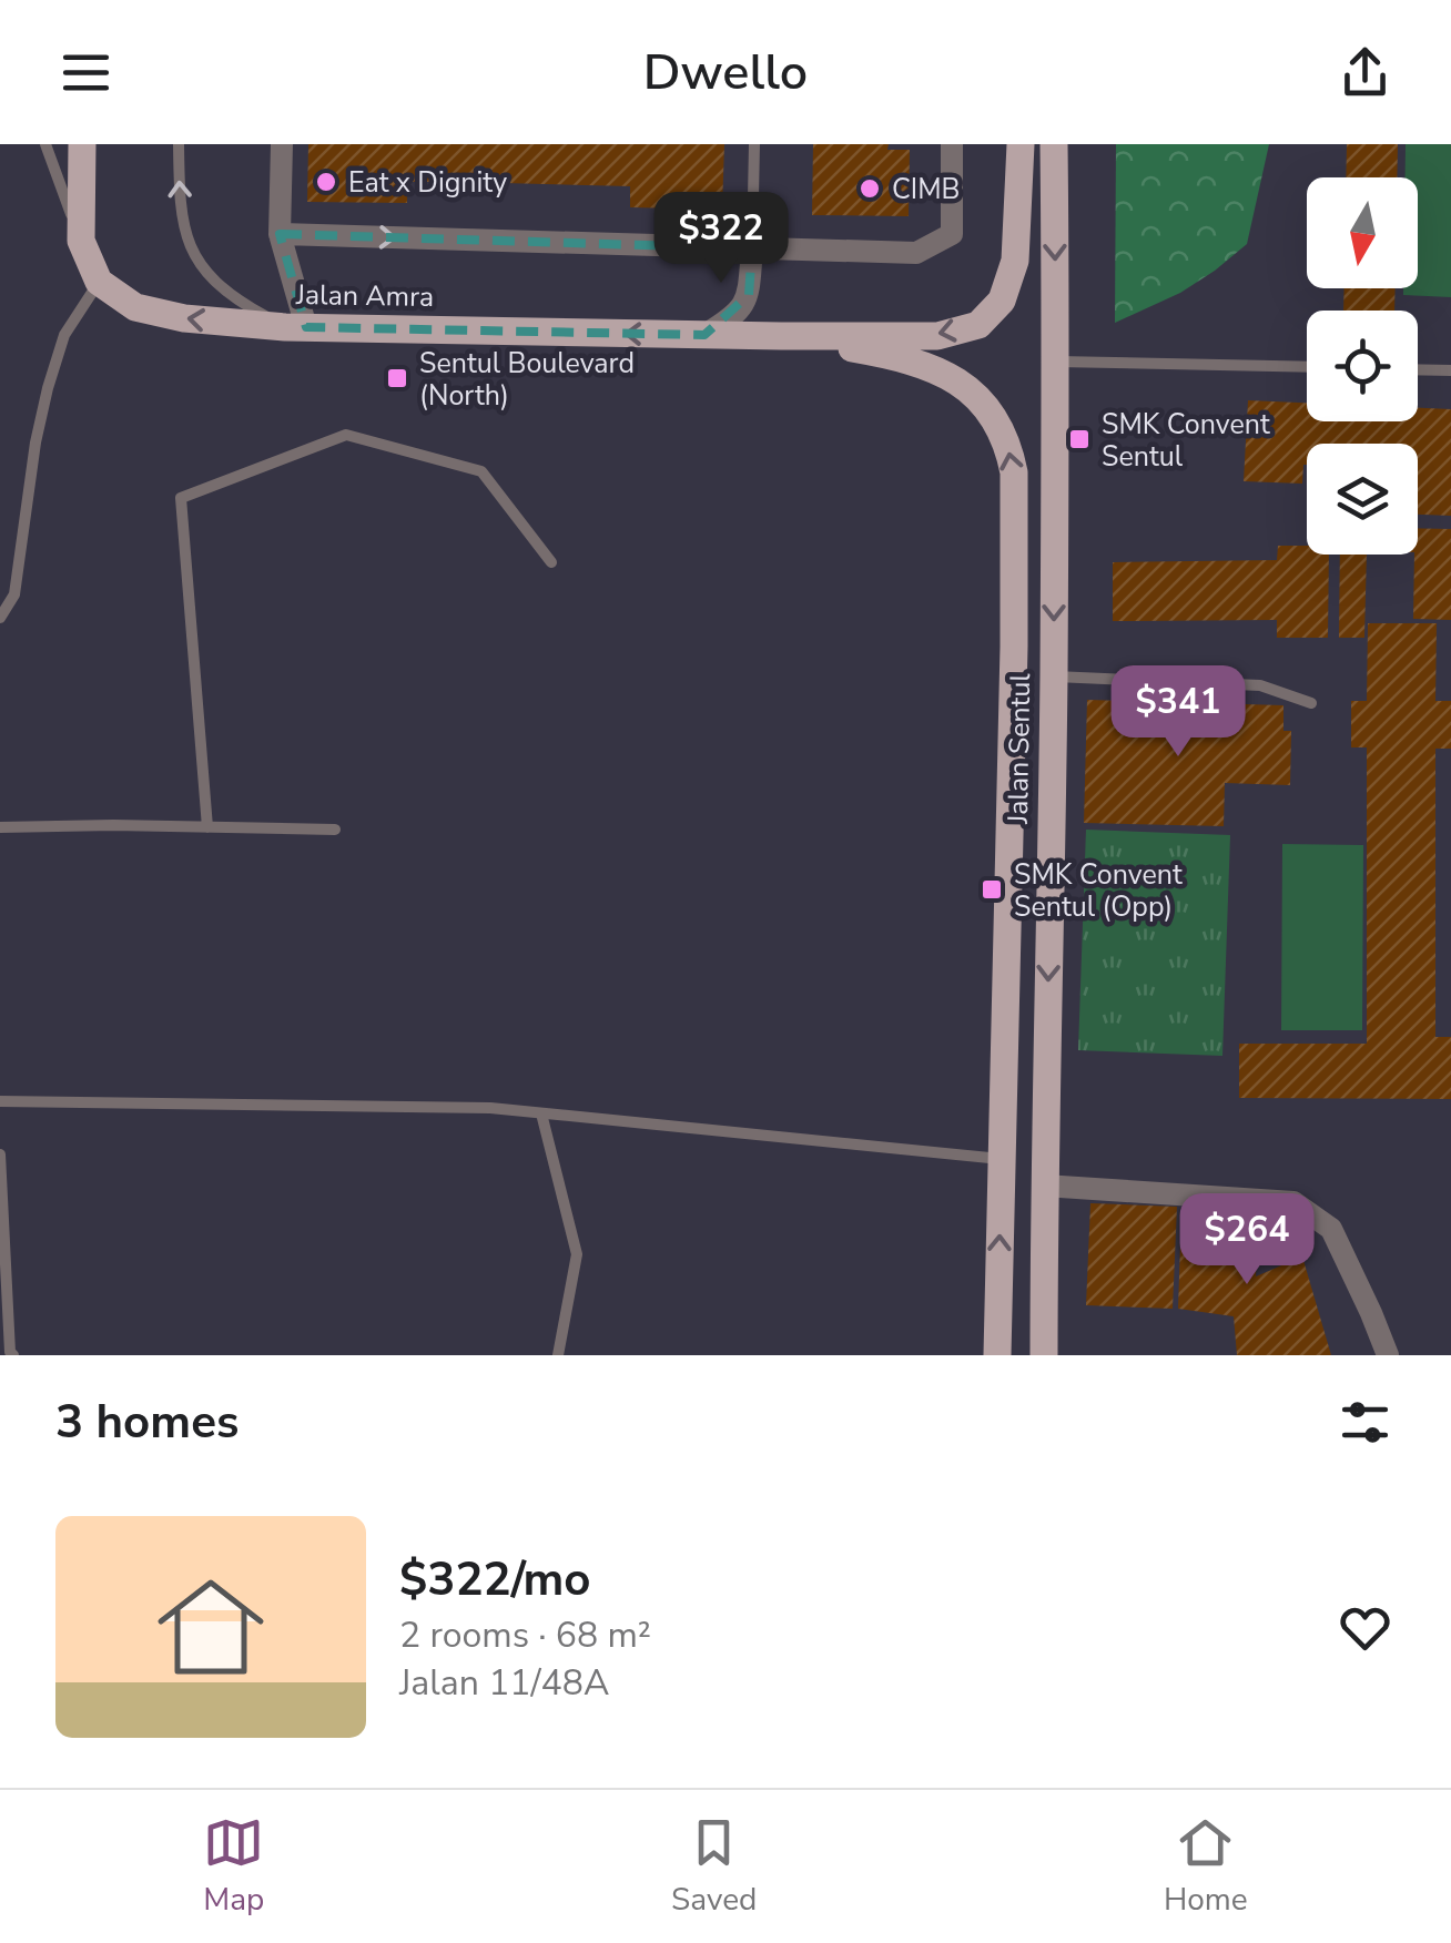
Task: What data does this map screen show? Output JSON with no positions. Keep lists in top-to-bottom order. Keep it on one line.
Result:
{"streets":{"main road":["Jalan Amra","Jalan Sentul"]},"crossings":[["Jalan Amra","Jalan Sentul"]],"one_way":["Jalan Amra"],"places":{"other":["Eat x Dignity","CIMB"],"transit":["Sentul Boulevard (North)","SMK Convent Sentul","SMK Convent Sentul (Opp)"]},"north":"bottom","page":{"header":"Dwello","price":["$322","$341","$264"],"heading":"3 homes","list":[{"name":"$322/mo","note":"2 rooms · 68 m² · Jalan 11/48A"}],"tabs":["Map","Saved","Home"]}}
